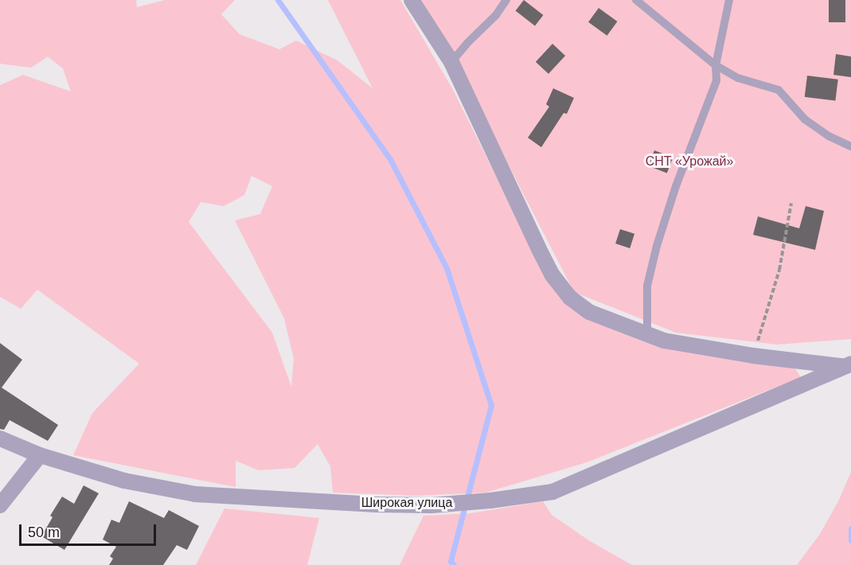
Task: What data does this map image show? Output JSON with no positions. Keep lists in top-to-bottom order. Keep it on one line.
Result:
{"streets":{"street":["Широкая улица"]},"parks":["СНТ «Урожай»"],"scale_bar":"50 m"}
